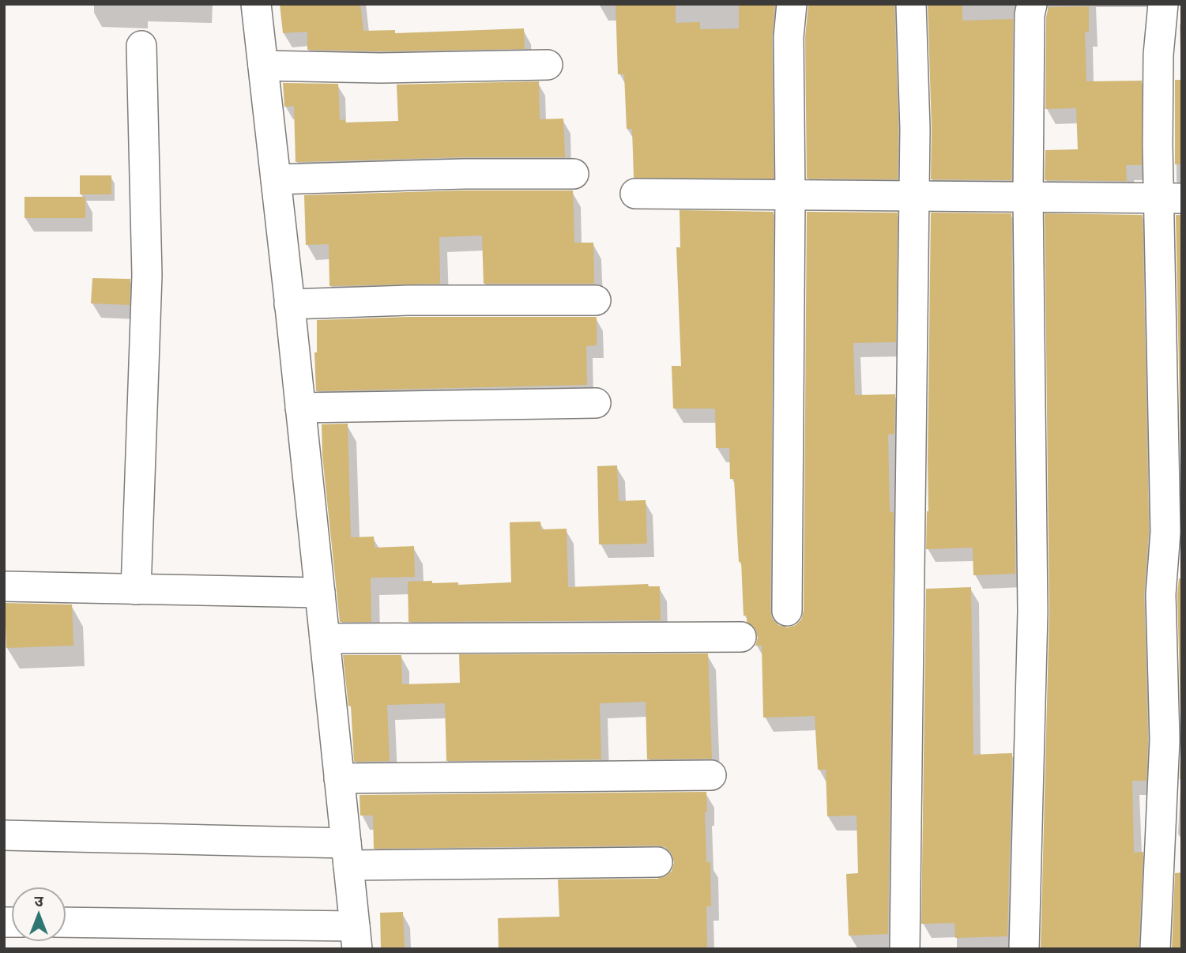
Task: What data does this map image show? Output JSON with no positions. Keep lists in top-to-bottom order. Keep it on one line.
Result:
{"north":"top"}
